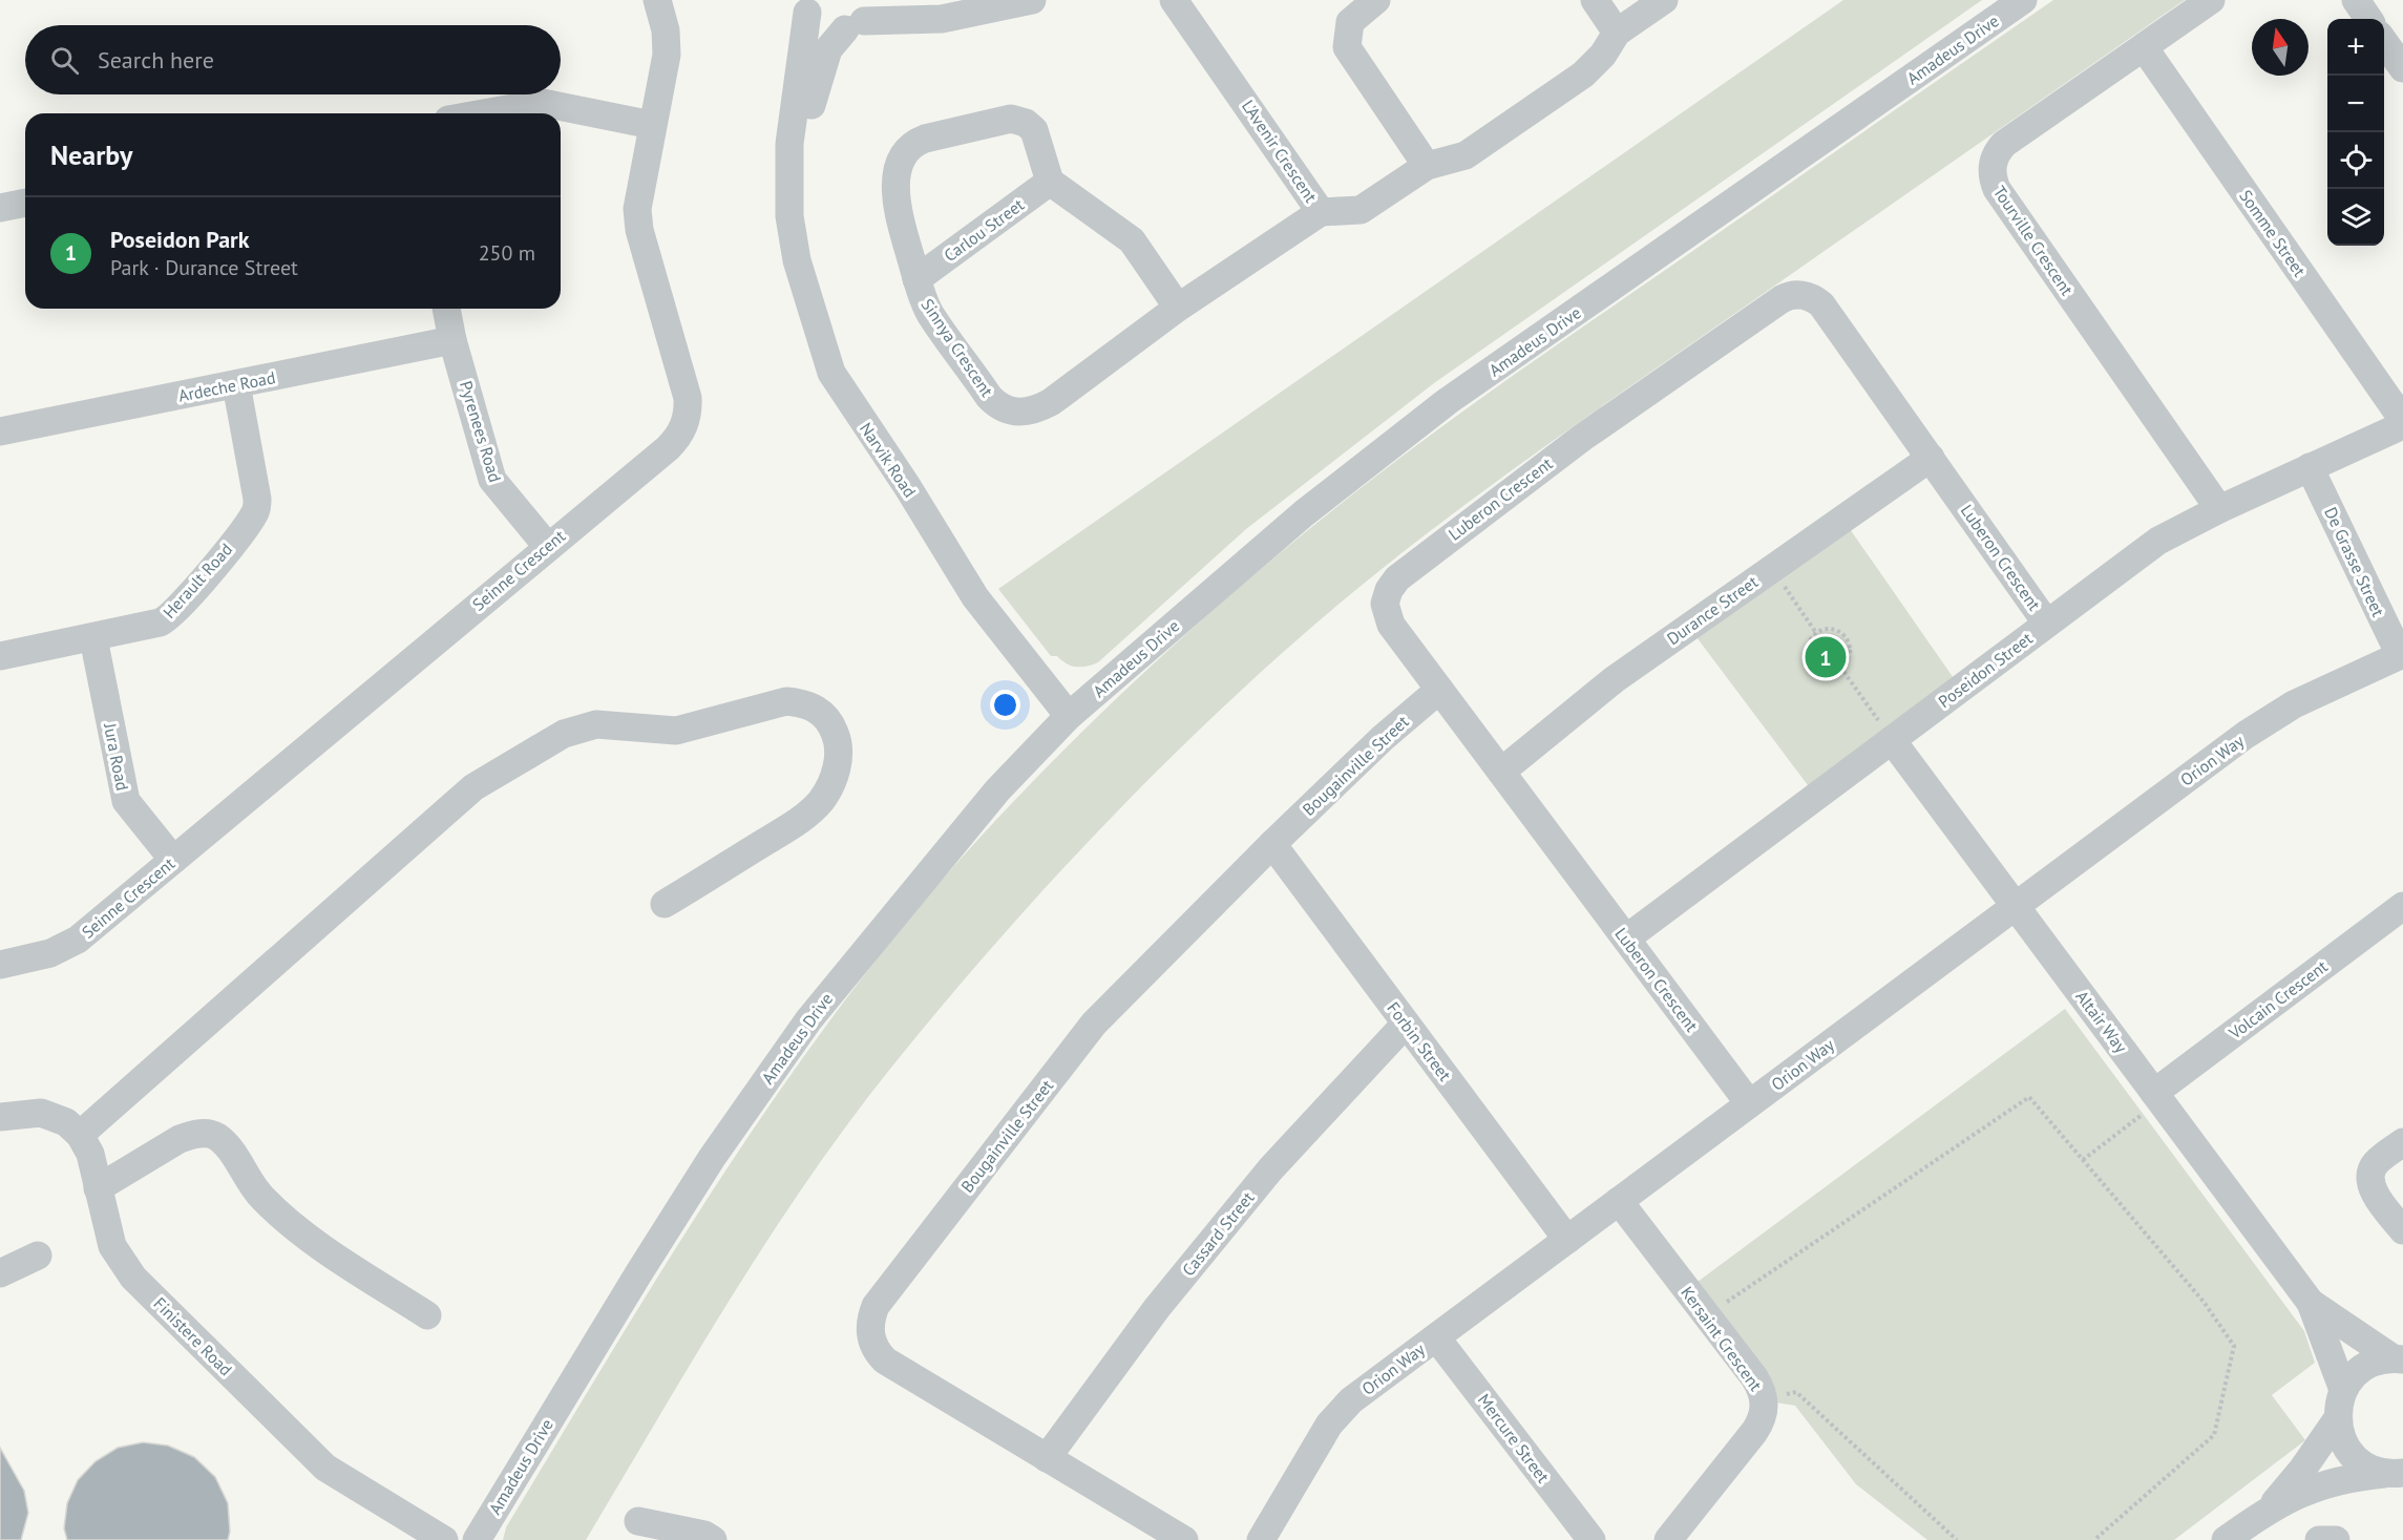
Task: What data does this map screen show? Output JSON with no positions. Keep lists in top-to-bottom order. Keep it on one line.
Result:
{"streets":{"street":["Amadeus Drive","L'Avenir Crescent","Carlou Street","Somme Street","Tourville Crescent","Sinnya Crescent","Ardeche Road","Pyrenees Road","Narvik Road","Luberon Crescent","De Grasse Street","Seinne Crescent","Herault Road","Durance Street","Poseidon Street","Jura Road","Orion Way","Bougainville Street","Volcain Crescent","Altair Way","Forbin Street","Cassard Street","Finistere Road","Kersaint Crescent","Mercure Street"]},"crossings":[["Amadeus Drive","Narvik Road"],["L'Avenir Crescent","Sinnya Crescent"],["Carlou Street","Sinnya Crescent"],["Somme Street","Tourville Crescent"],["Somme Street","Poseidon Street"],["Tourville Crescent","Poseidon Street"],["Ardeche Road","Pyrenees Road"],["Ardeche Road","Herault Road"],["Pyrenees Road","Seinne Crescent"],["Luberon Crescent","Durance Street"],["Luberon Crescent","Poseidon Street"],["Luberon Crescent","Orion Way"],["Luberon Crescent","Bougainville Street"],["De Grasse Street","Poseidon Street"],["De Grasse Street","Orion Way"],["Seinne Crescent","Jura Road"],["Herault Road","Jura Road"],["Poseidon Street","Altair Way"],["Orion Way","Altair Way"],["Orion Way","Forbin Street"],["Orion Way","Kersaint Crescent"],["Orion Way","Mercure Street"],["Bougainville Street","Forbin Street"],["Bougainville Street","Cassard Street"],["Volcain Crescent","Altair Way"],["Forbin Street","Cassard Street"]],"north":"top","page":{"map_buttons":["+","−"],"search":"Search here","heading":"Nearby","list":[{"mark":"1","name":"Poseidon Park","note":"Park · Durance Street","value":"250 m"}],"pins":"1"}}
